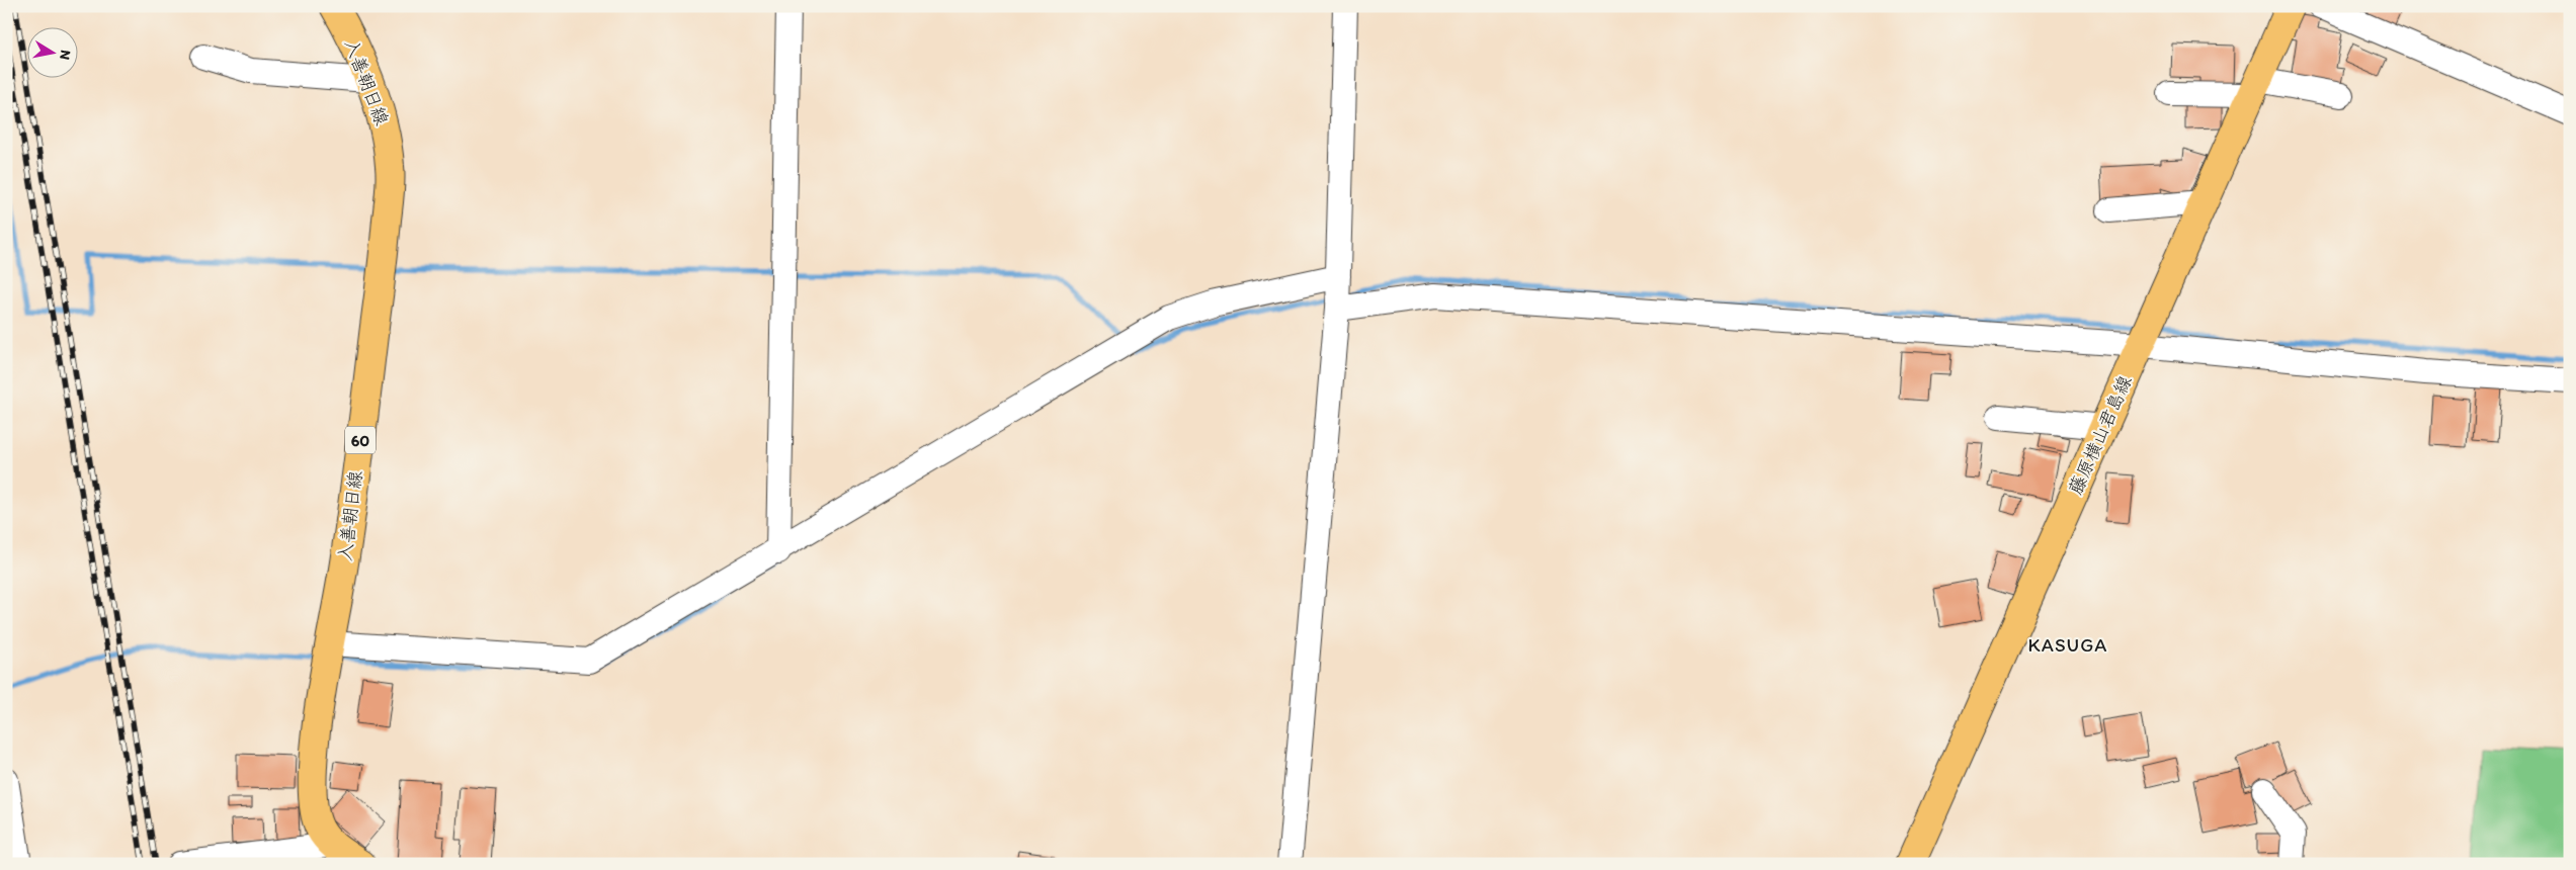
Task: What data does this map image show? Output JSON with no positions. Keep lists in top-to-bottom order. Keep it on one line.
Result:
{"streets":{"main road":["入善朝日線","藤原横山君島線","60"]},"districts":["KASUGA"],"north":"right"}
